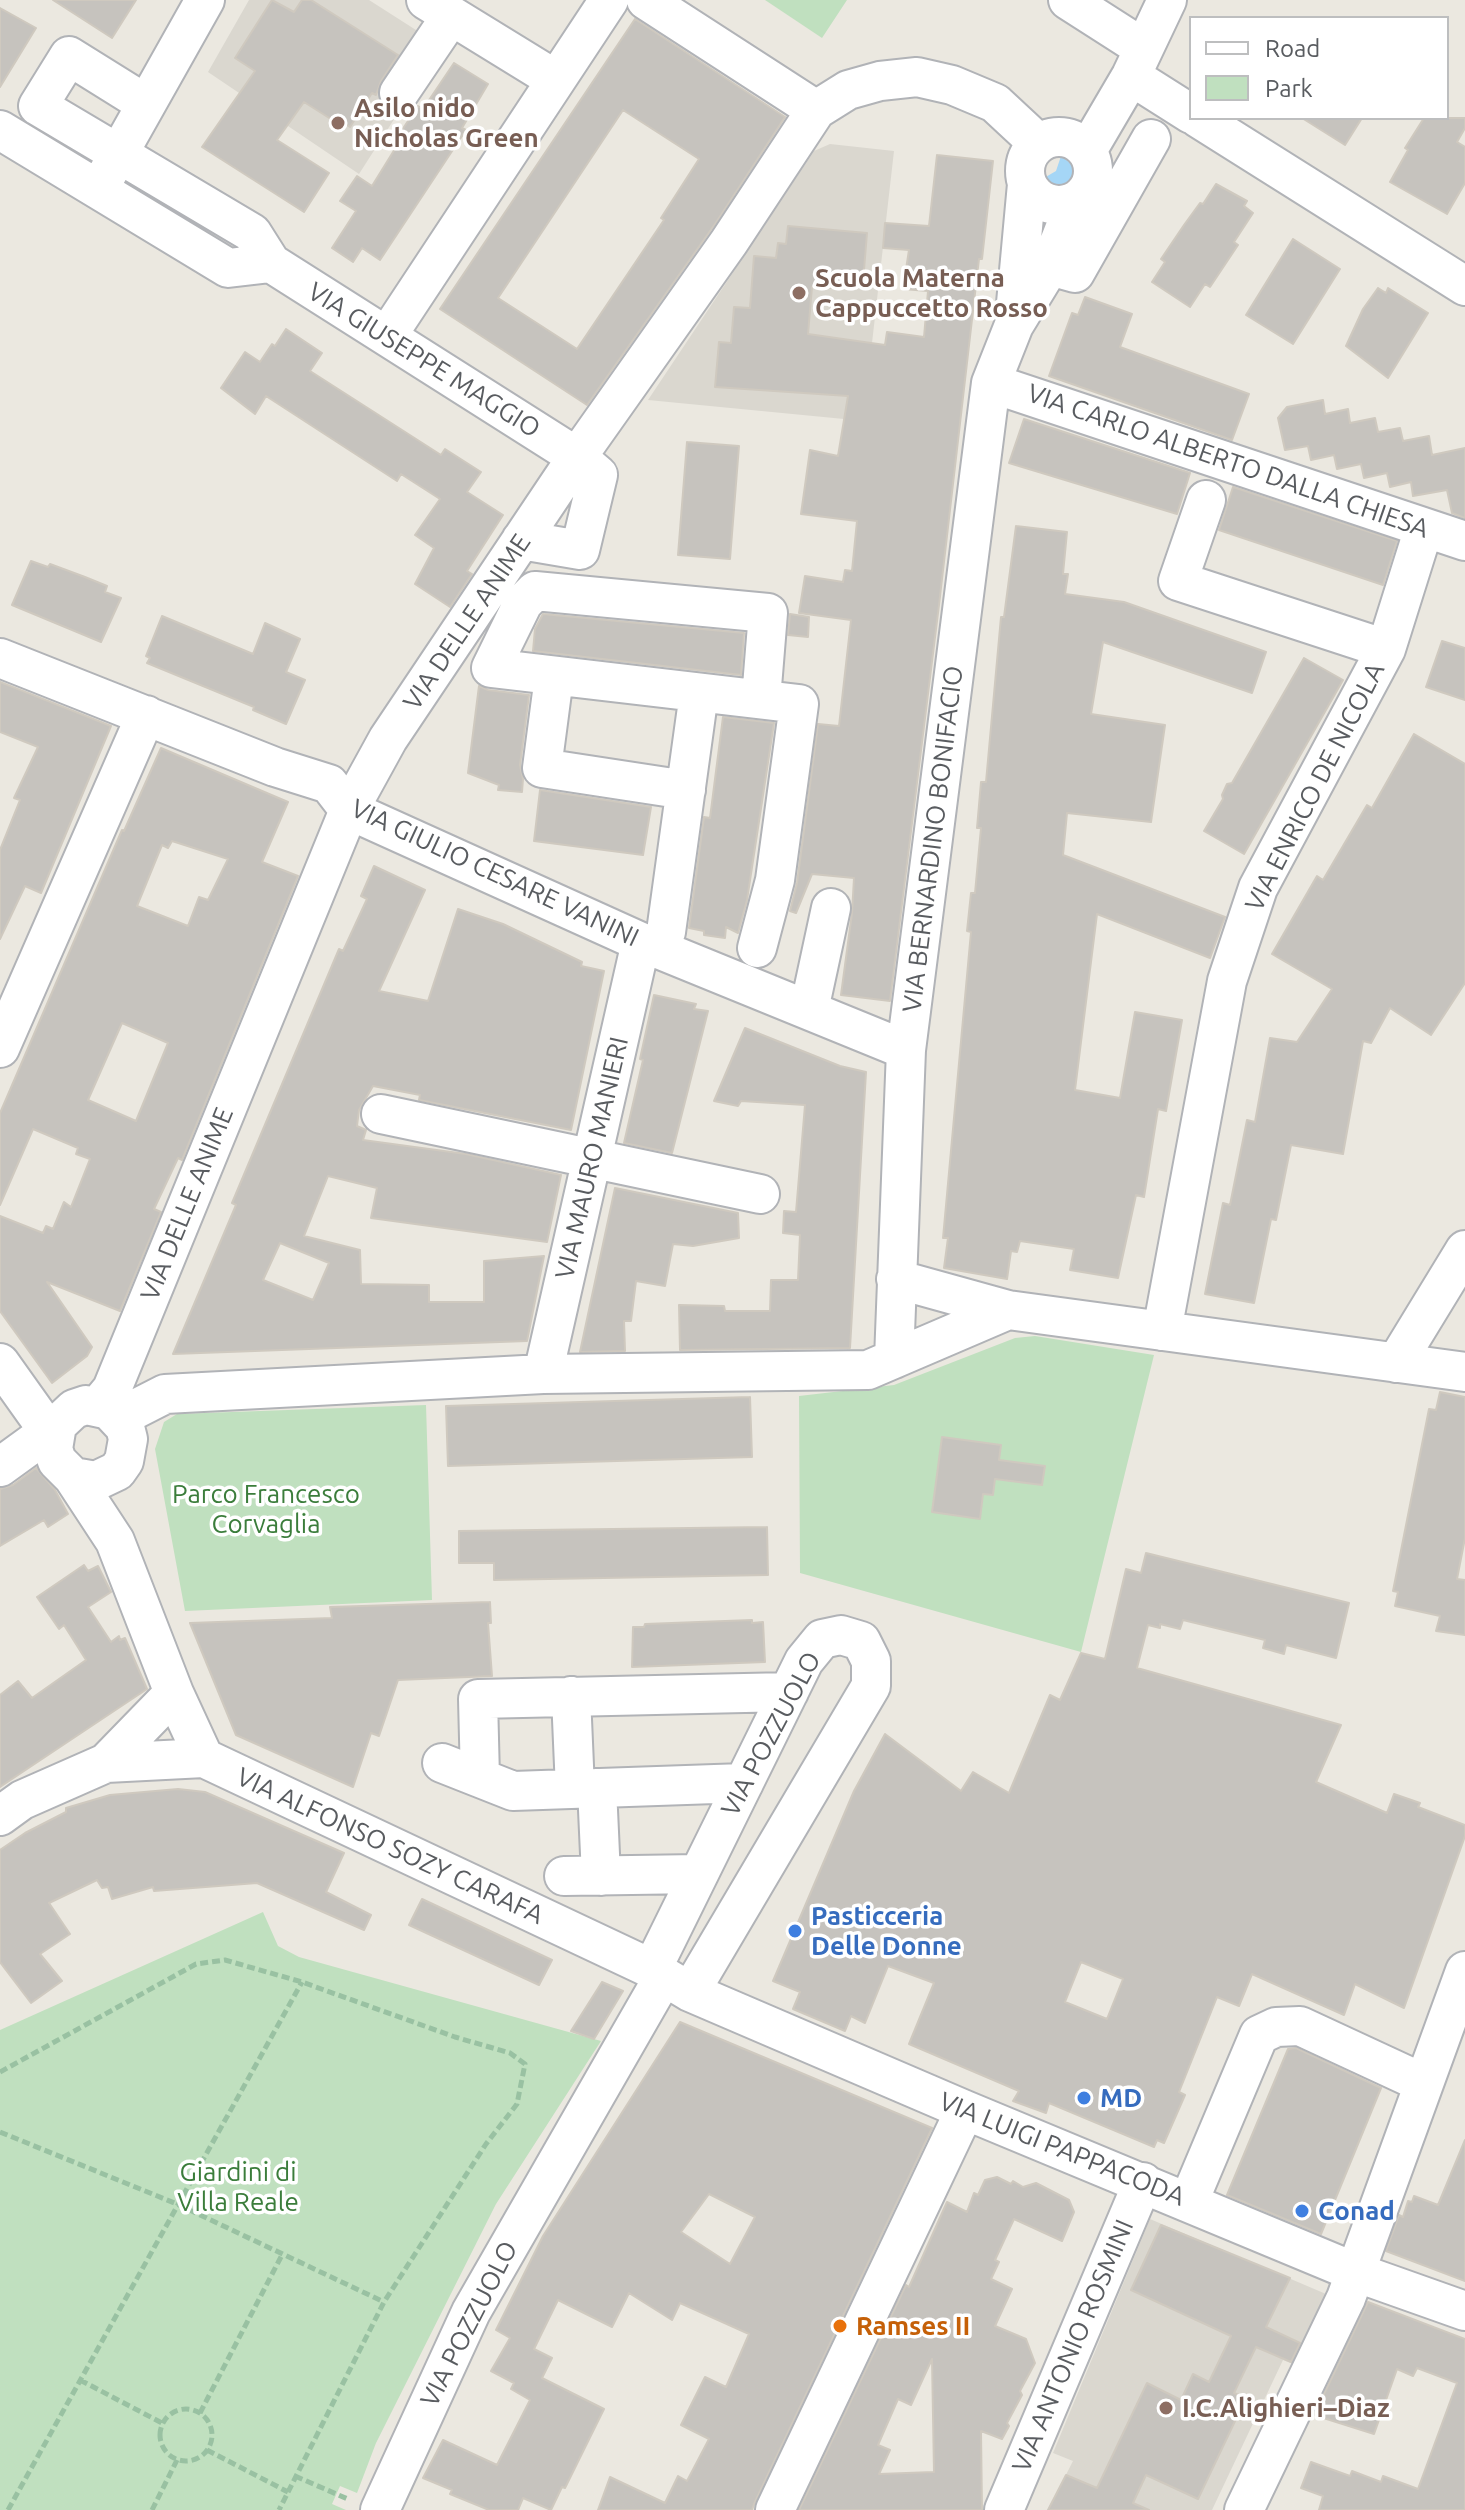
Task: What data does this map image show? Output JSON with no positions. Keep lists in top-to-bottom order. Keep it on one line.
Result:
{"streets":{"street":["VIA GIUSEPPE MAGGIO","VIA CARLO ALBERTO DALLA CHIESA","VIA DELLE ANIME","VIA ENRICO DE NICOLA","VIA BERNARDINO BONIFACIO","VIA GIULIO CESARE VANINI","VIA MAURO MANIERI","VIA POZZUOLO","VIA ALFONSO SOZY CARAFA","VIA LUIGI PAPPACODA","VIA ANTONIO ROSMINI"]},"crossings":[["VIA GIUSEPPE MAGGIO","VIA DELLE ANIME"],["VIA CARLO ALBERTO DALLA CHIESA","VIA ENRICO DE NICOLA"],["VIA CARLO ALBERTO DALLA CHIESA","VIA BERNARDINO BONIFACIO"],["VIA DELLE ANIME","VIA BERNARDINO BONIFACIO"],["VIA DELLE ANIME","VIA GIULIO CESARE VANINI"],["VIA BERNARDINO BONIFACIO","VIA GIULIO CESARE VANINI"],["VIA GIULIO CESARE VANINI","VIA MAURO MANIERI"],["VIA POZZUOLO","VIA ALFONSO SOZY CARAFA"],["VIA POZZUOLO","VIA LUIGI PAPPACODA"],["VIA ALFONSO SOZY CARAFA","VIA LUIGI PAPPACODA"],["VIA LUIGI PAPPACODA","VIA ANTONIO ROSMINI"]],"parks":["Parco Francesco Corvaglia","Giardini di Villa Reale"],"places":["Asilo nido Nicholas Green","Scuola Materna Cappuccetto Rosso","Pasticceria Delle Donne","MD","Conad","Ramses II","I.C.Alighieri–Diaz"],"legend":["Road","Park"]}
